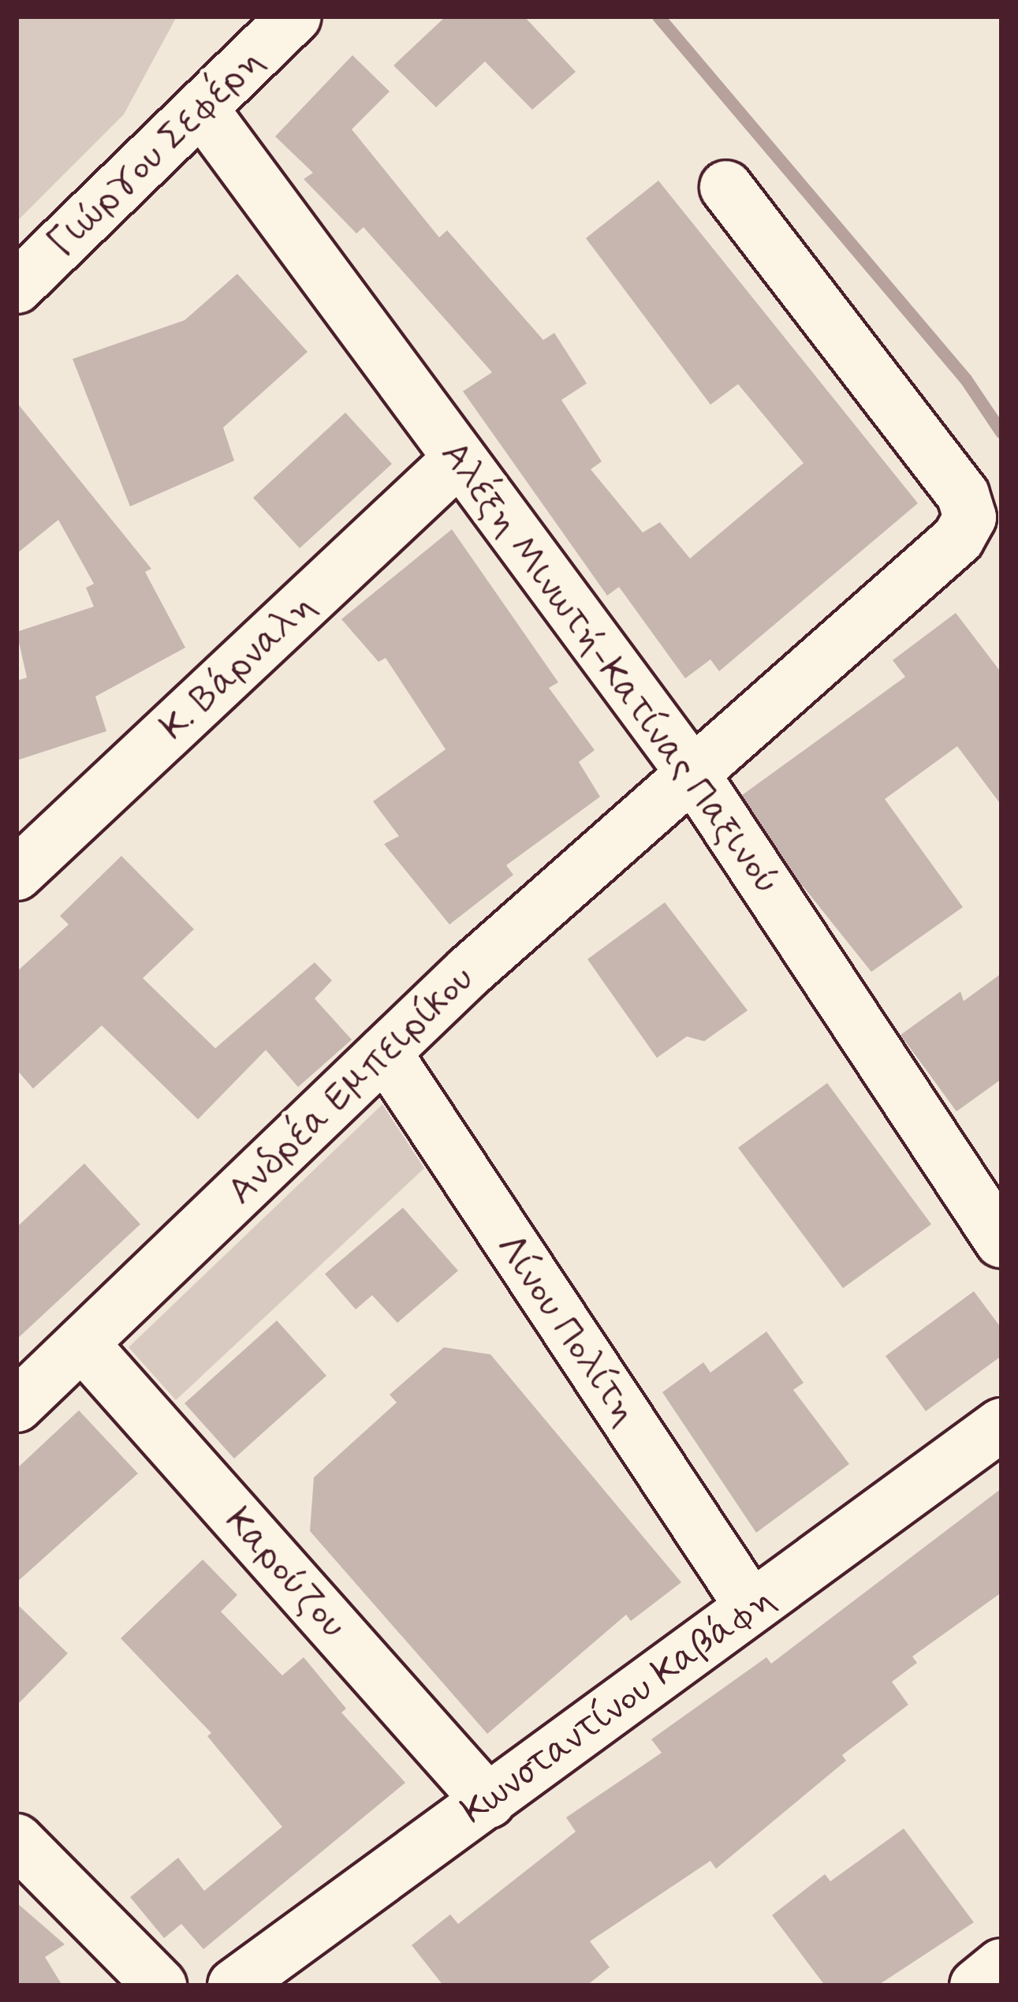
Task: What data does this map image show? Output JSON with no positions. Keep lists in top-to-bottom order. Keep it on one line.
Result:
{"streets":{"street":["Γιώργου Σεφέρη","Κ. Βάρναλη","Αλέξη Μινωτή-Κατίνας Παξινού","Ανδρέα Εμπειρίκου","Λίνου Πολίτη","Καρούζου","Κωνσταντίνου Καβάφη"]},"crossings":[["Γιώργου Σεφέρη","Αλέξη Μινωτή-Κατίνας Παξινού"],["Κ. Βάρναλη","Αλέξη Μινωτή-Κατίνας Παξινού"],["Αλέξη Μινωτή-Κατίνας Παξινού","Ανδρέα Εμπειρίκου"],["Ανδρέα Εμπειρίκου","Λίνου Πολίτη"],["Ανδρέα Εμπειρίκου","Καρούζου"],["Λίνου Πολίτη","Κωνσταντίνου Καβάφη"],["Καρούζου","Κωνσταντίνου Καβάφη"]]}
